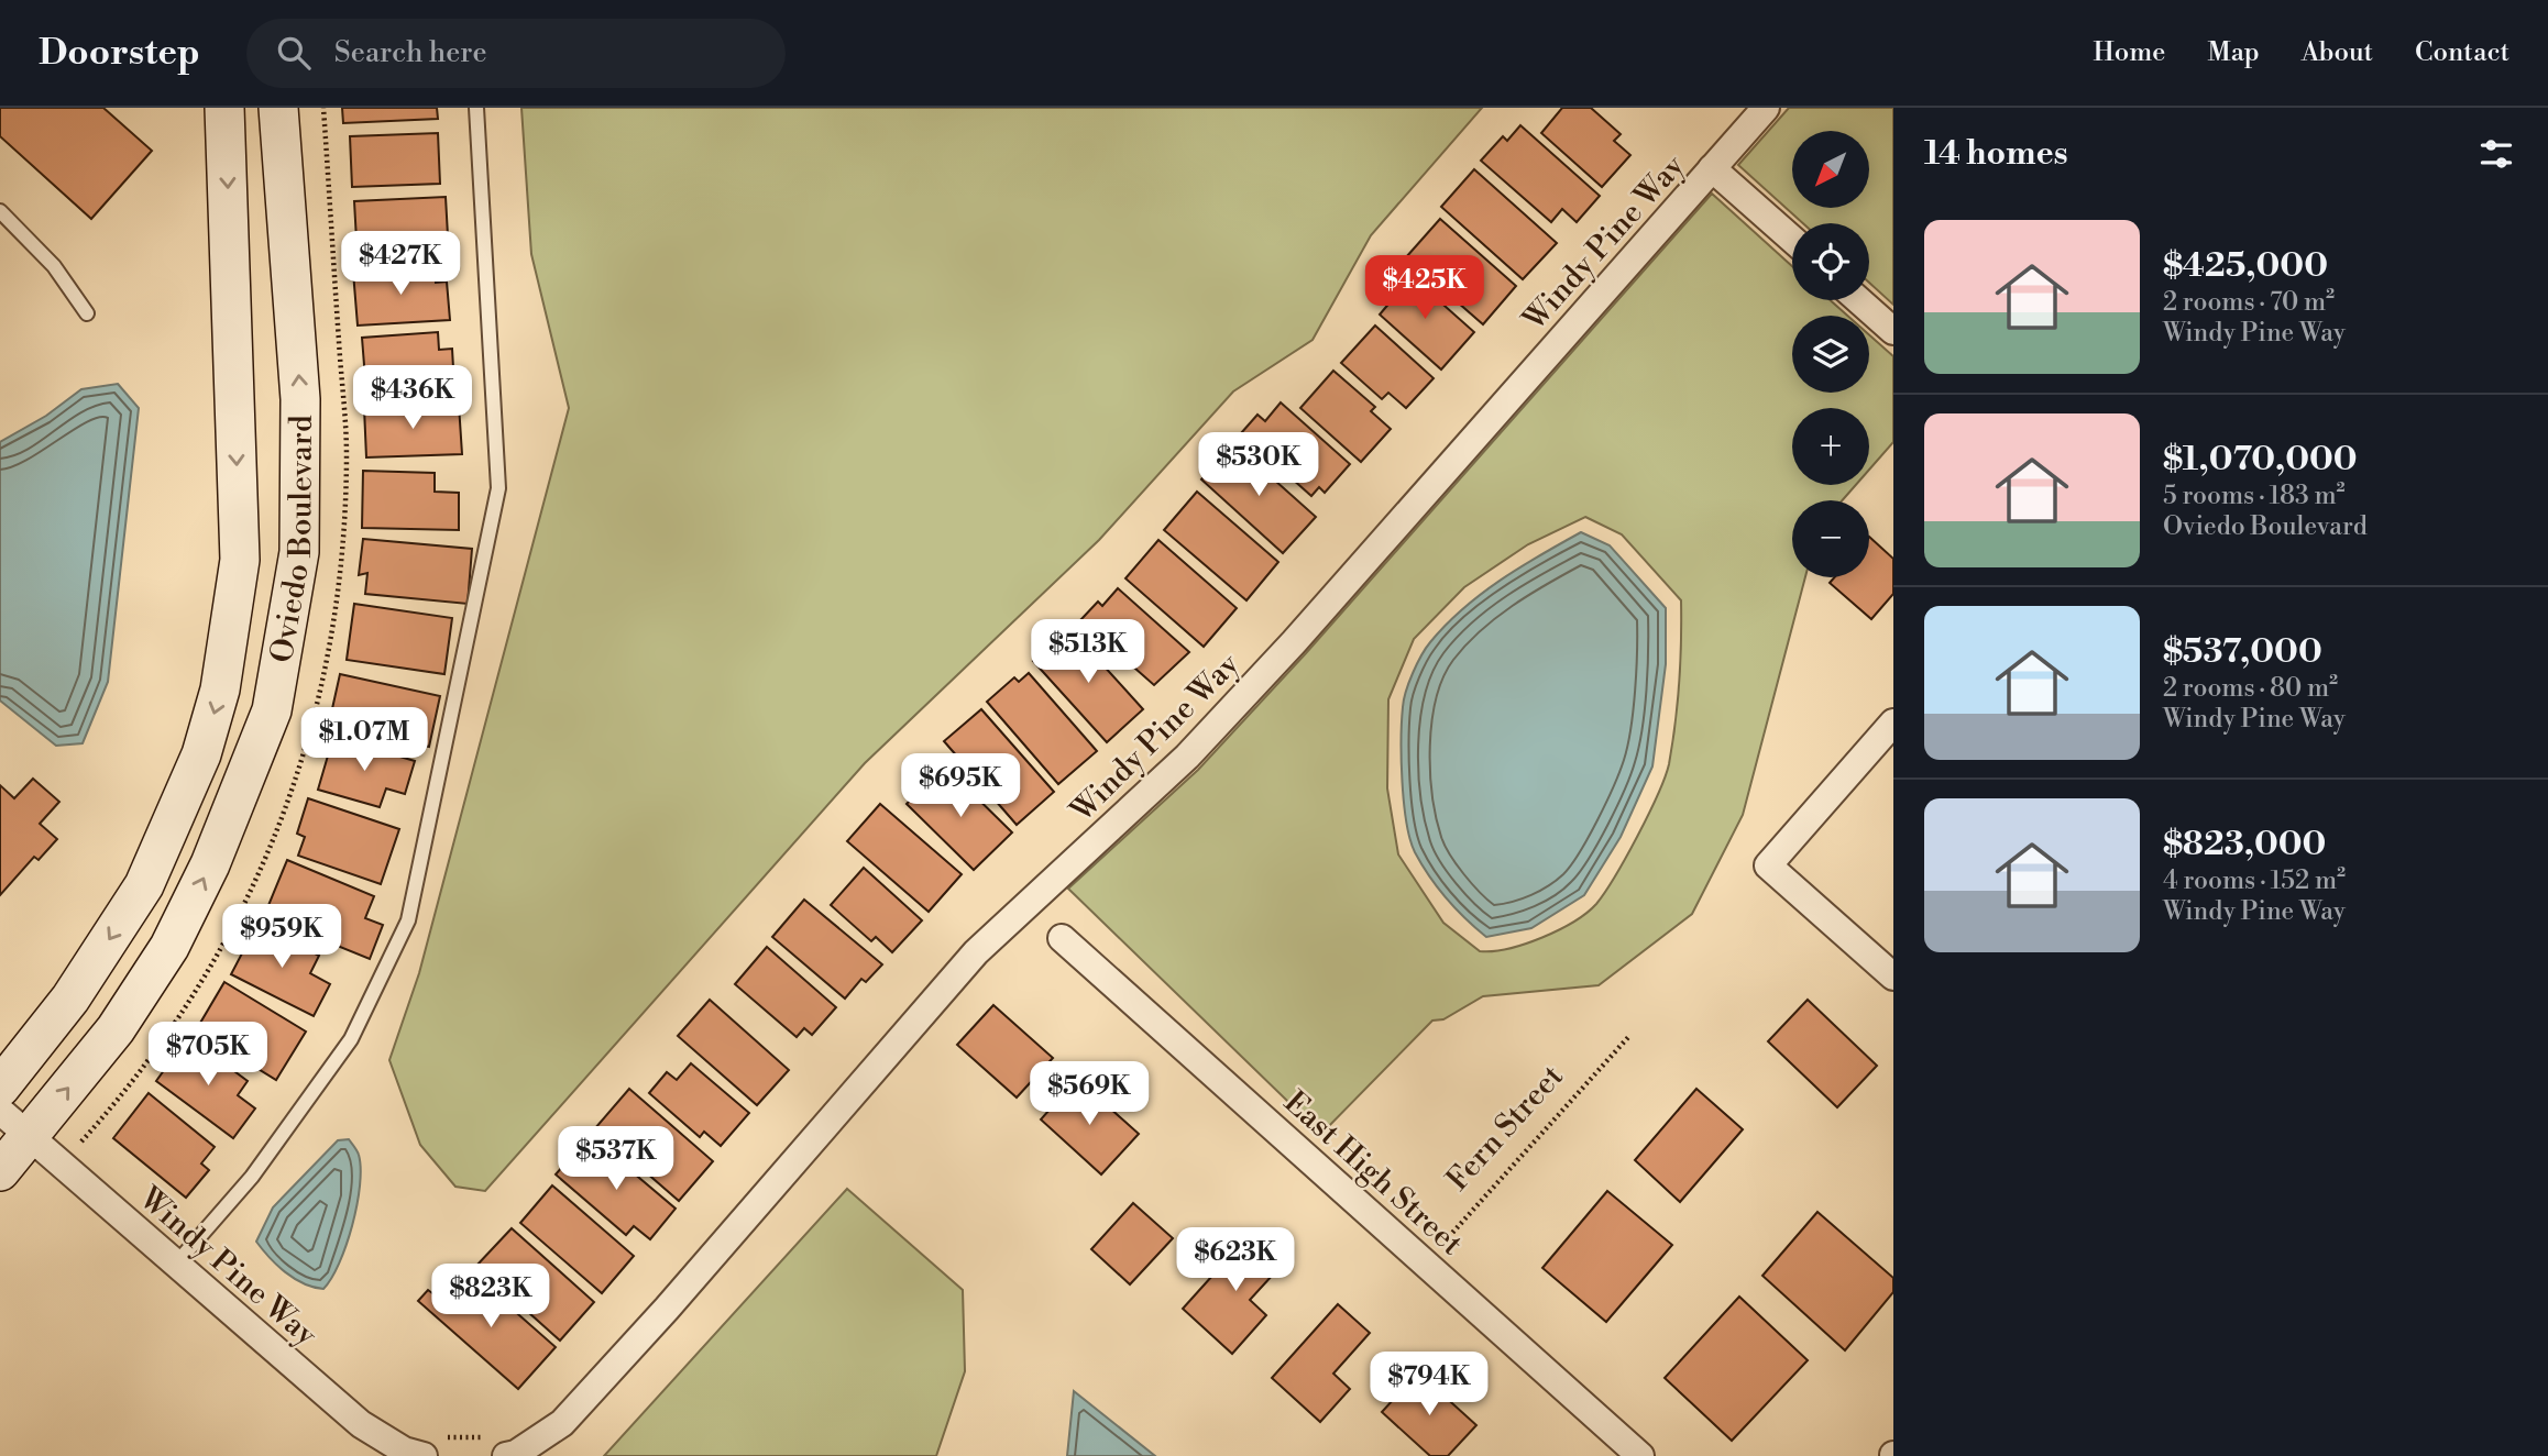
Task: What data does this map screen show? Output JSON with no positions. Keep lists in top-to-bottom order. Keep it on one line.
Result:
{"streets":{"street":["Windy Pine Way","Oviedo Boulevard","East High Street"],"path":["Fern Street"]},"crossings":[["Windy Pine Way","Oviedo Boulevard"],["Fern Street","East High Street"]],"north":"bottom left","page":{"header":"Doorstep","search":"Search here","nav":["Home","Map","About","Contact"],"heading":"14 homes","map_buttons":["+","−"],"list":[{"name":"$425,000","note":"2 rooms · 70 m² · Windy Pine Way"},{"name":"$1,070,000","note":"5 rooms · 183 m² · Oviedo Boulevard"},{"name":"$537,000","note":"2 rooms · 80 m² · Windy Pine Way"},{"name":"$823,000","note":"4 rooms · 152 m² · Windy Pine Way"}],"price":["$427K","$425K","$436K","$530K","$513K","$1.07M","$695K","$959K","$705K","$569K","$537K","$623K","$823K","$794K"]}}
